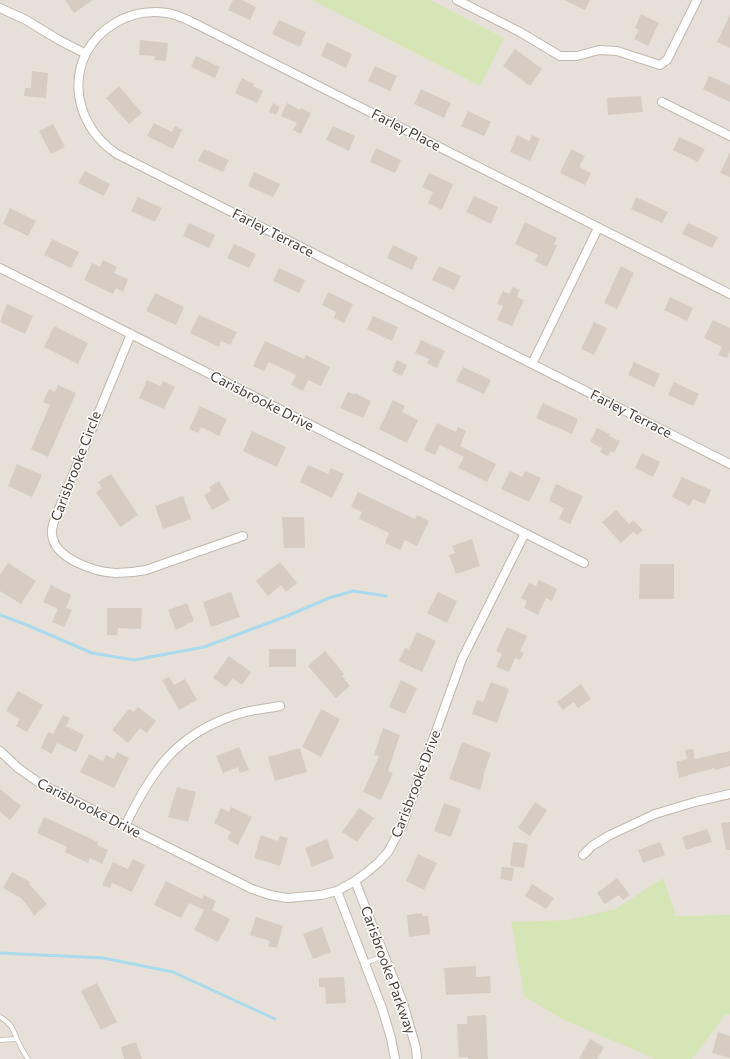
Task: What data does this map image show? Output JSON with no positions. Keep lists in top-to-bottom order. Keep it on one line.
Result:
{"streets":{"street":["Farley Place","Farley Terrace","Carisbrooke Drive","Carisbrooke Circle","Carisbrooke Parkway"]},"crossings":[["Farley Place","Farley Terrace"],["Carisbrooke Drive","Carisbrooke Circle"],["Carisbrooke Drive","Carisbrooke Parkway"]]}
